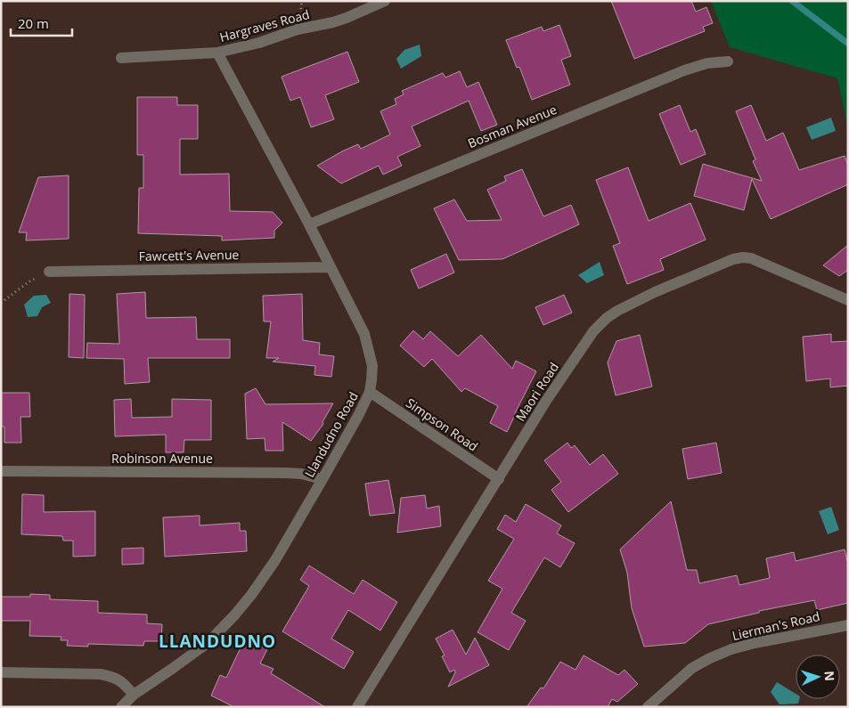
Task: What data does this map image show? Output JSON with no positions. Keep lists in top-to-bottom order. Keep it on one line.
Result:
{"streets":{"street":["Hargraves Road","Bosman Avenue","Fawcett's Avenue","Maori Road","Simpson Road","Llandudno Road","Robinson Avenue","Lierman's Road"]},"crossings":[["Hargraves Road","Llandudno Road"],["Bosman Avenue","Llandudno Road"],["Fawcett's Avenue","Llandudno Road"],["Maori Road","Simpson Road"],["Simpson Road","Llandudno Road"],["Llandudno Road","Robinson Avenue"]],"districts":["LLANDUDNO"],"scale_bar":"20 m","north":"right"}
